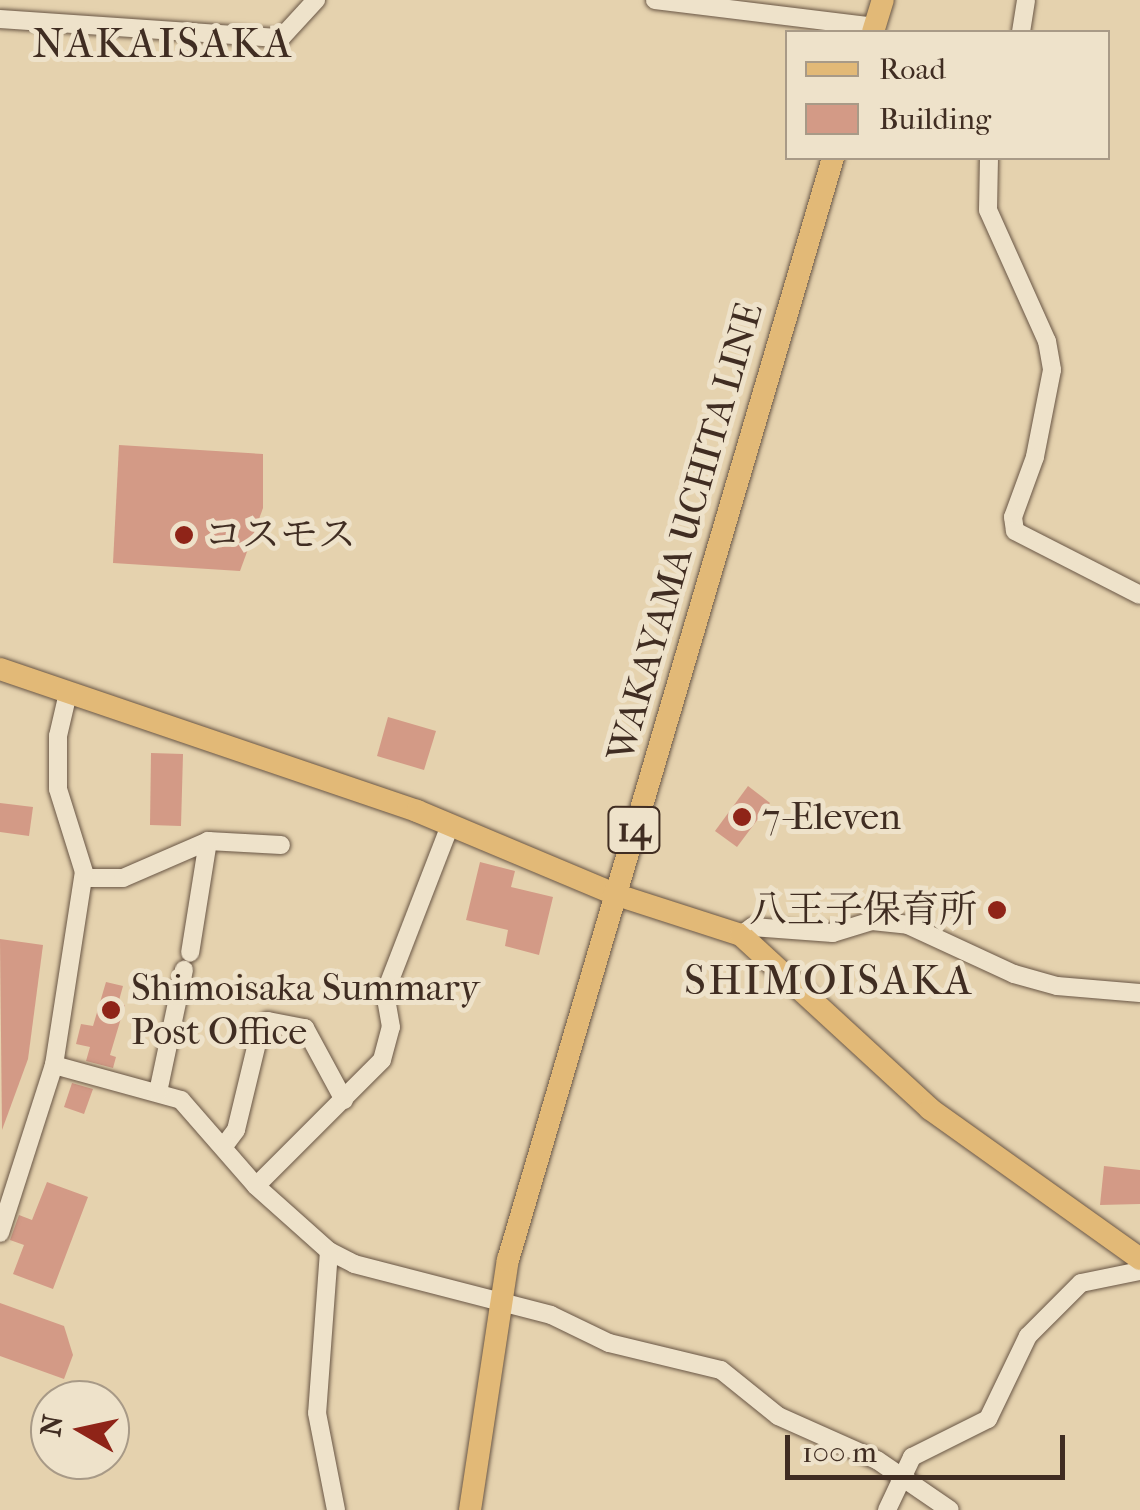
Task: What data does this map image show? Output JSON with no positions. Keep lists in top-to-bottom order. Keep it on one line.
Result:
{"streets":{"main road":["WAKAYAMA UCHITA LINE","14"]},"districts":["NAKAISAKA","SHIMOISAKA"],"places":["コスモス","7-Eleven","八王子保育所","Shimoisaka Summary Post Office"],"legend":["Road","Building"],"scale_bar":"100 m","north":"left"}
